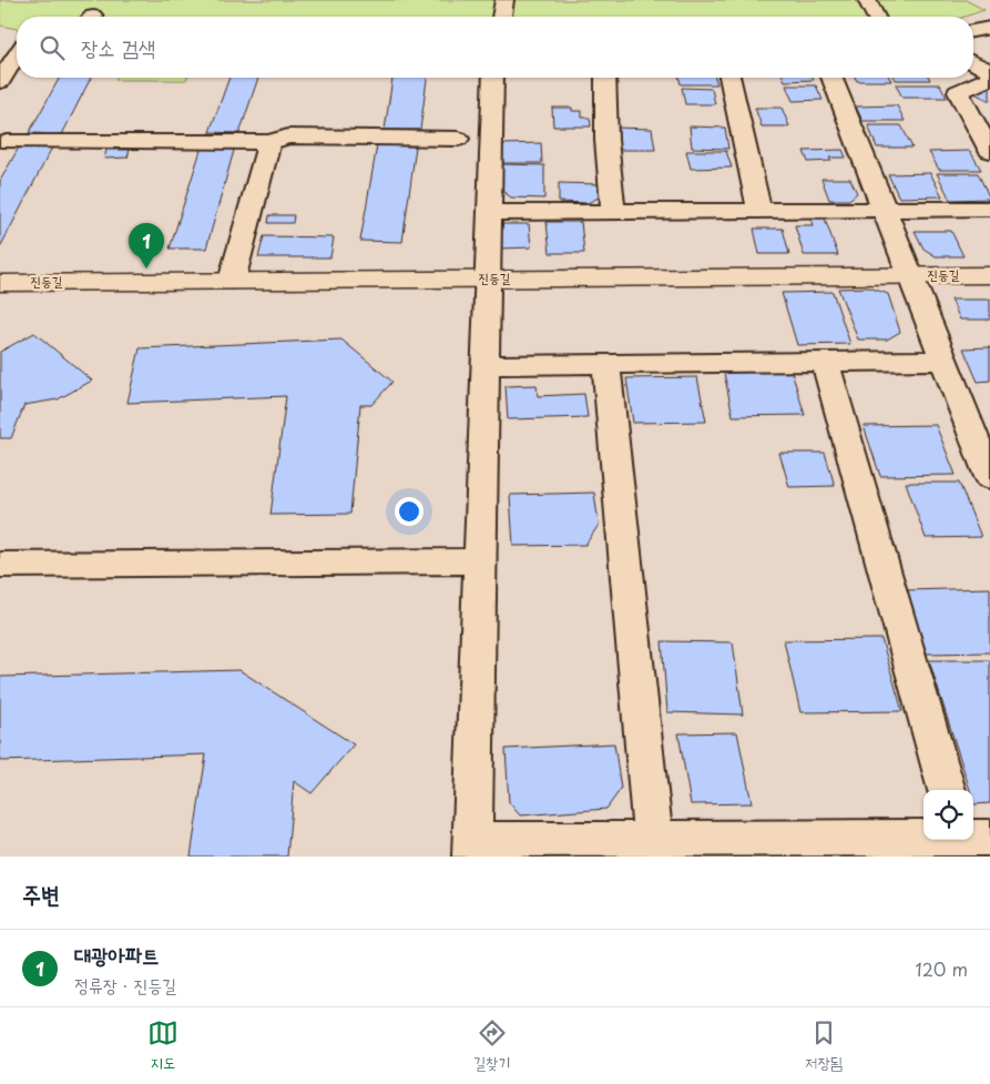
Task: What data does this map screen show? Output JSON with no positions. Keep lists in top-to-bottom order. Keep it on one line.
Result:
{"streets":{"street":["진등길"]},"page":{"search":"장소 검색","pins":"1","heading":"주변","list":[{"mark":"1","name":"대광아파트","note":"정류장 · 진등길","value":"120 m"}],"nav":["지도","길찾기","저장됨"]}}
